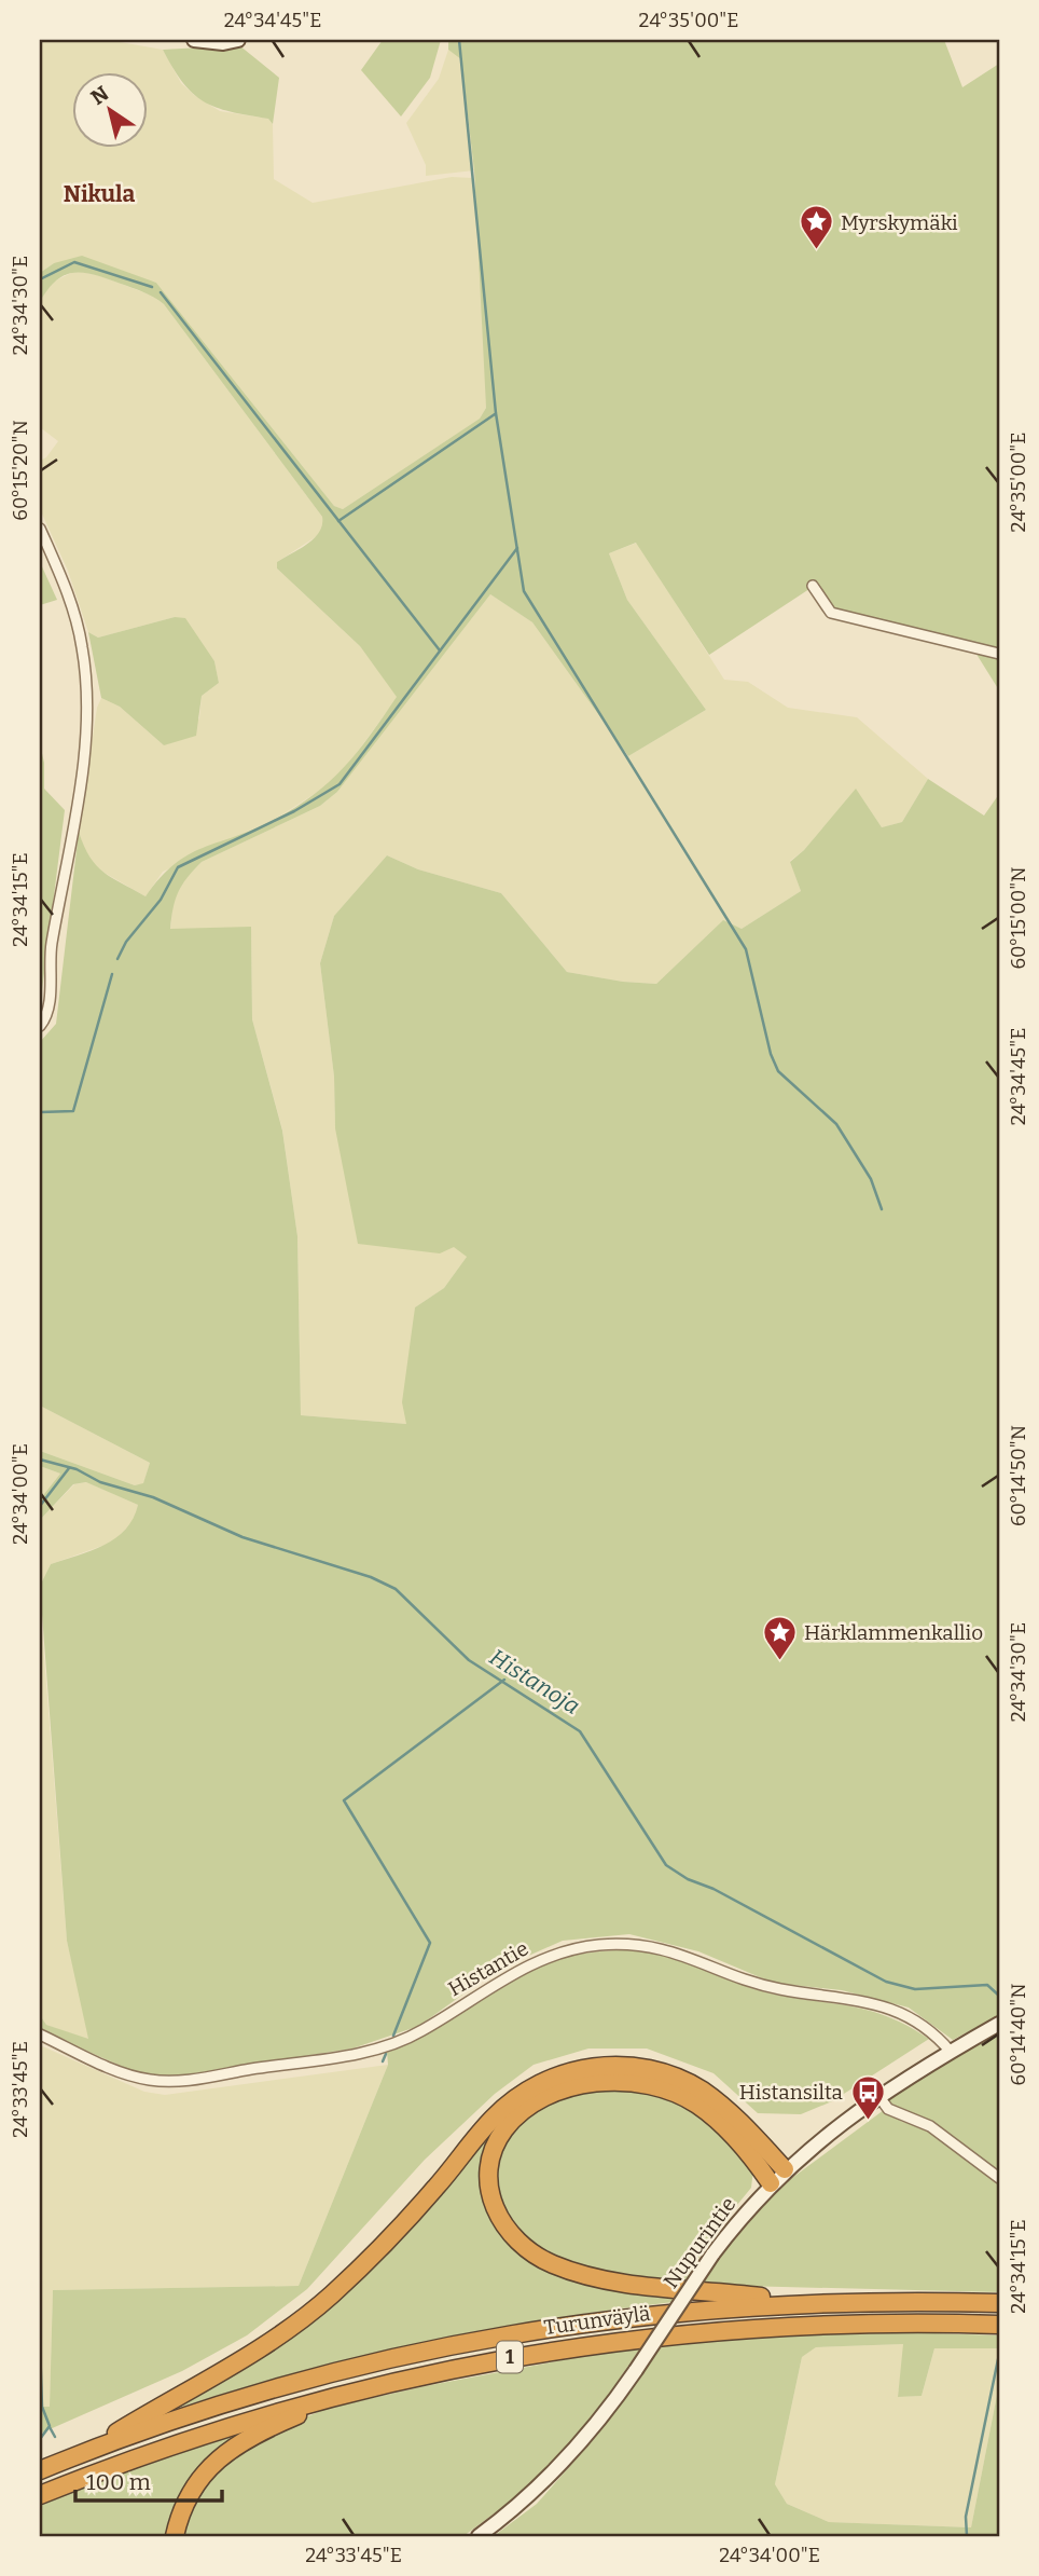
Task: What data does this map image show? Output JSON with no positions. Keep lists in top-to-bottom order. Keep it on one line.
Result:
{"streets":{"highway":["Turunväylä","1"],"main road":["Nupurintie"],"street":["Histantie"]},"crossings":[["Histantie","Nupurintie"]],"districts":["Nikula"],"water":["Histanoja"],"places":{"place":["Myrskymäki","Härklammenkallio"],"bus stop":["Histansilta"]},"scale_bar":"100 m","north":"top left","coordinates":["24°34'45\"E","24°35'00\"E","24°34'30\"E","60°15'20\"N","24°34'15\"E","60°15'00\"N","60°14'50\"N","24°34'00\"E","60°14'40\"N","24°33'45\"E"]}
